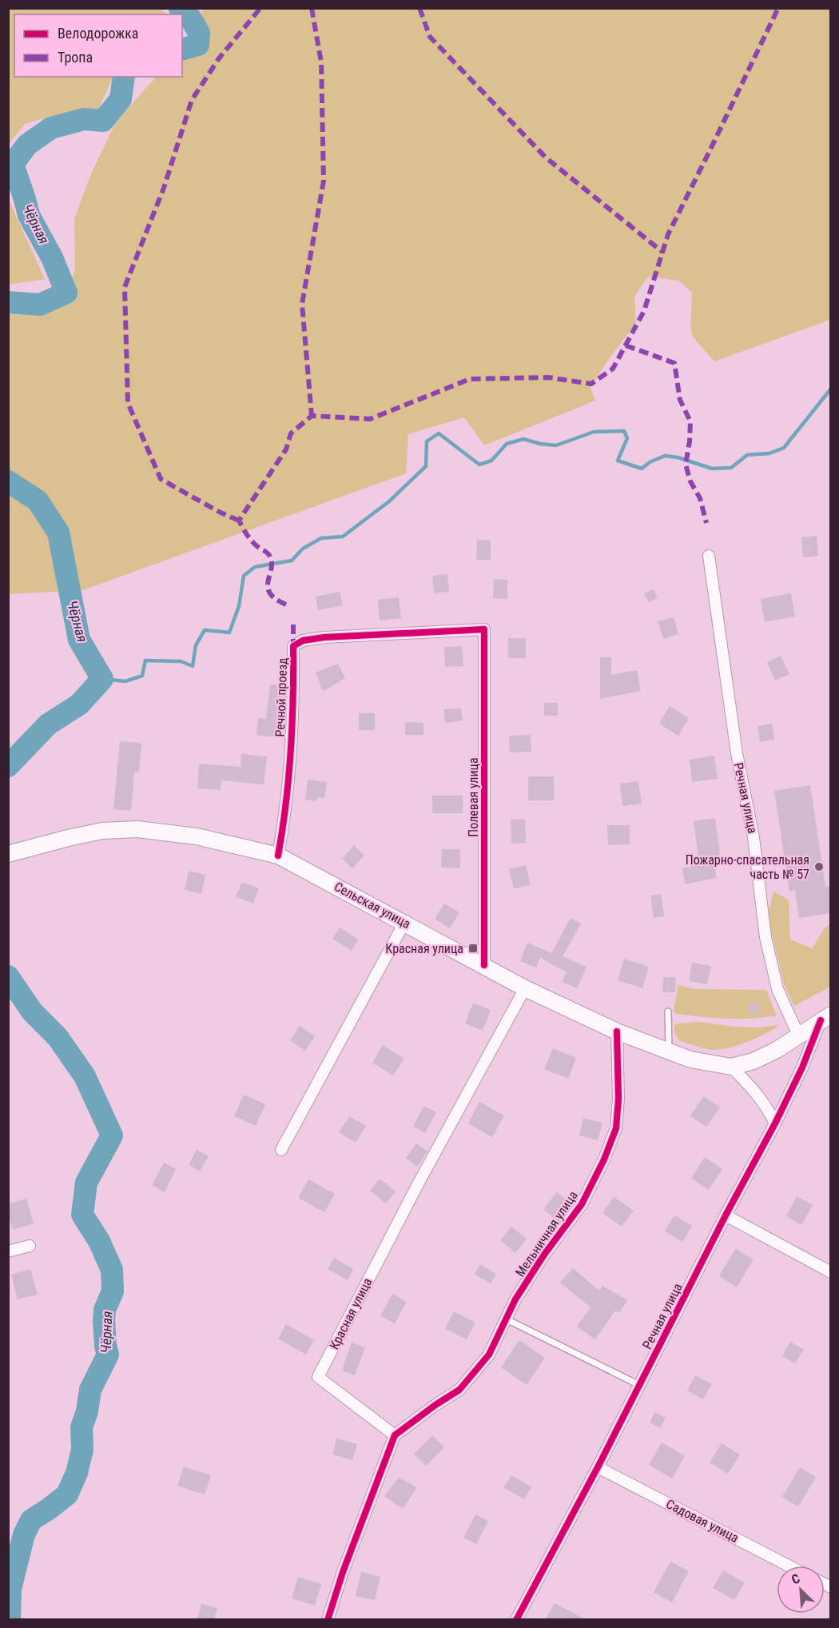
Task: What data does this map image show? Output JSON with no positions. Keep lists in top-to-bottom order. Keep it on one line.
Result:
{"streets":{"main road":["Сельская улица"],"street":["Речной проезд","Полевая улица","Речная улица","Мельничная улица","Красная улица","Садовая улица"]},"crossings":[["Речной проезд","Полевая улица"],["Речной проезд","Сельская улица"],["Полевая улица","Сельская улица"],["Речная улица","Садовая улица"],["Сельская улица","Мельничная улица"],["Сельская улица","Красная улица"],["Мельничная улица","Красная улица"]],"water":["Чёрная"],"places":{"other":["Пожарно-спасательная часть № 57"],"transit":["Красная улица"]},"legend":["Велодорожка","Тропа"],"north":"top left"}
